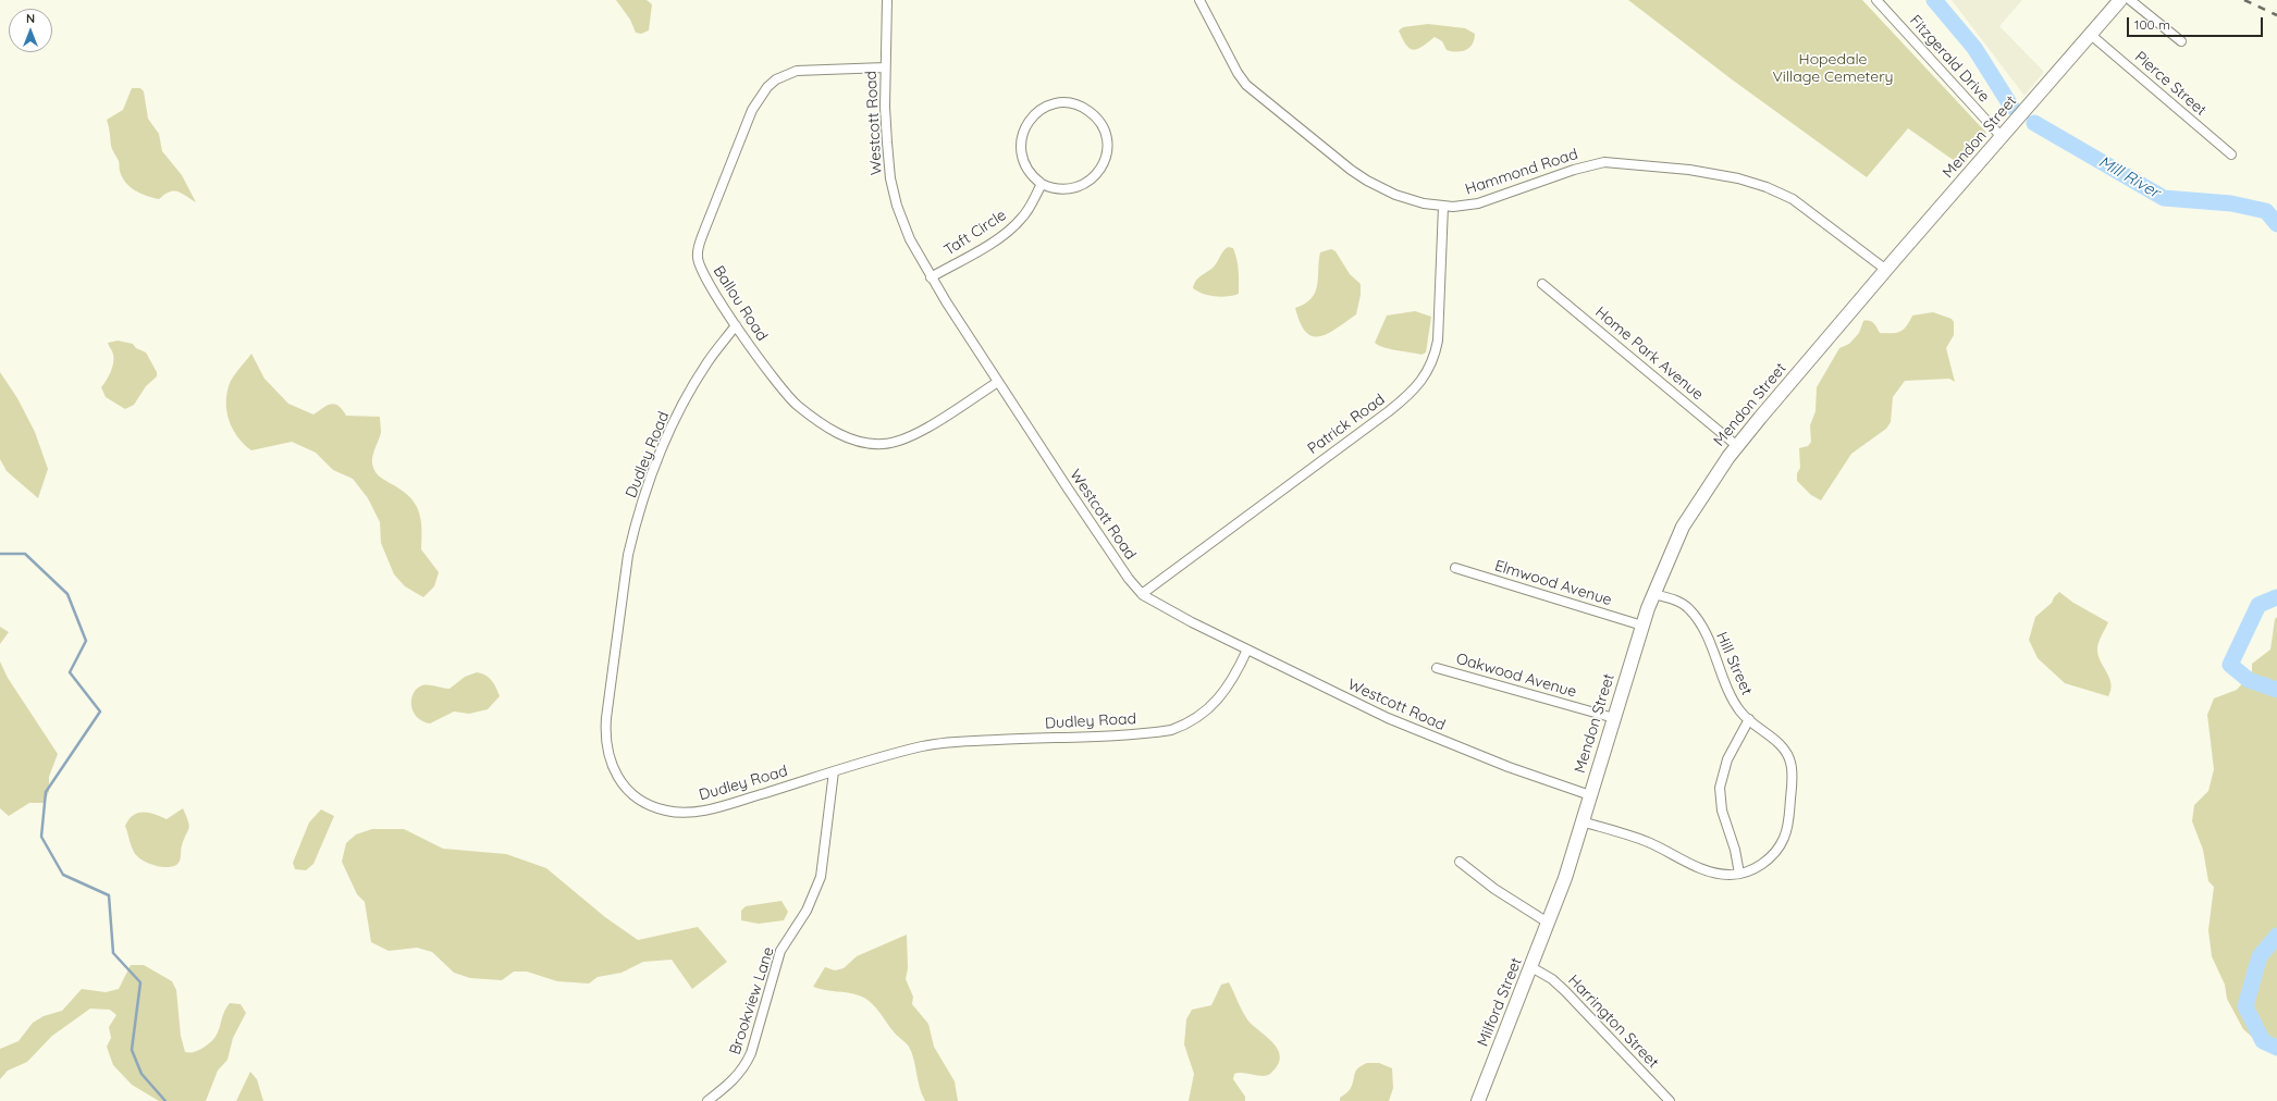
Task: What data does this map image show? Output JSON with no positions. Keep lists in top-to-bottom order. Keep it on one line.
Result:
{"streets":{"main road":["Mendon Street","Milford Street"],"street":["Fitzgerald Drive","Pierce Street","Westcott Road","Hammond Road","Taft Circle","Ballou Road","Home Park Avenue","Patrick Road","Dudley Road","Elmwood Avenue","Hill Street","Oakwood Avenue","Brookview Lane","Harrington Street"]},"crossings":[["Fitzgerald Drive","Mendon Street"],["Pierce Street","Mendon Street"],["Westcott Road","Mendon Street"],["Westcott Road","Taft Circle"],["Westcott Road","Ballou Road"],["Westcott Road","Patrick Road"],["Westcott Road","Dudley Road"],["Mendon Street","Hammond Road"],["Mendon Street","Home Park Avenue"],["Mendon Street","Elmwood Avenue"],["Mendon Street","Hill Street"],["Mendon Street","Oakwood Avenue"],["Mendon Street","Milford Street"],["Hammond Road","Patrick Road"],["Ballou Road","Dudley Road"],["Dudley Road","Brookview Lane"],["Milford Street","Harrington Street"]],"water":["Mill River"],"parks":["Hopedale Village Cemetery"],"scale_bar":"100 m","north":"top"}
